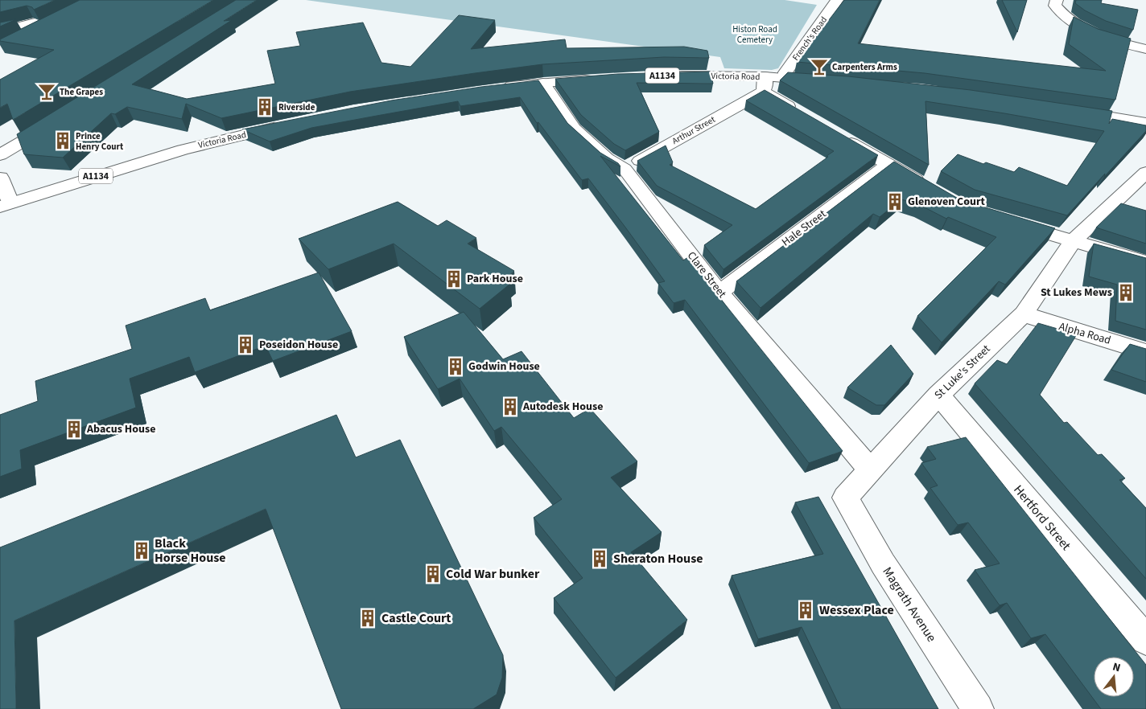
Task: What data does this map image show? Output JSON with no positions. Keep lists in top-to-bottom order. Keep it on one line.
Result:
{"streets":{"street":["French's Road","A1134","Victoria Road","Arthur Street","Hale Street","Clare Street","Alpha Road","St Luke's Street","Hertford Street","Magrath Avenue"]},"crossings":[["French's Road","Victoria Road"],["Victoria Road","Arthur Street"],["Arthur Street","Clare Street"],["Hale Street","Clare Street"],["Clare Street","St Luke's Street"],["Alpha Road","St Luke's Street"],["St Luke's Street","Hertford Street"],["St Luke's Street","Magrath Avenue"]],"parks":["Histon Road Cemetery"],"places":{"bar":["Carpenters Arms","The Grapes"],"building":["Riverside","Prince Henry Court","Glenoven Court","Park House","St Lukes Mews","Poseidon House","Godwin House","Autodesk House","Abacus House","Black Horse House","Sheraton House","Cold War bunker","Wessex Place","Castle Court"]},"north":"top"}
